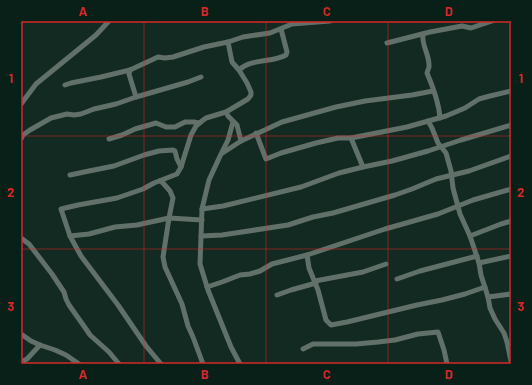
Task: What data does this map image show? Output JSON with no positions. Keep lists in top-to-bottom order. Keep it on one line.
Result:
{"grid":{"columns":["A","B","C","D"],"rows":["1","2","3"]}}
